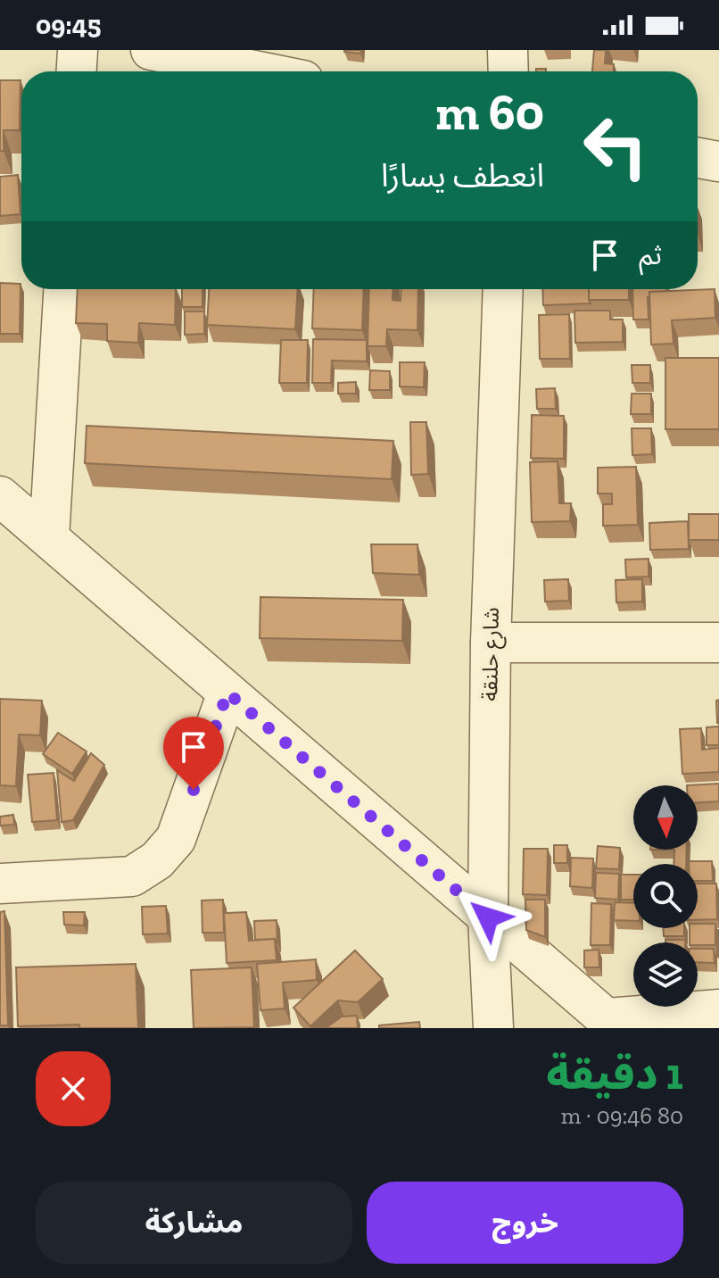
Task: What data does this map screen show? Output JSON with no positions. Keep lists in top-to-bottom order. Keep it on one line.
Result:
{"streets":{"street":["شارع حلنقة"]},"north":"bottom","page":{"status":"09:45","turn":["60 m","انعطف يسارًا"],"then":"ثم","heading":["1 دقيقة","80 m · 09:46"],"buttons":["خروج","مشاركة"]}}
